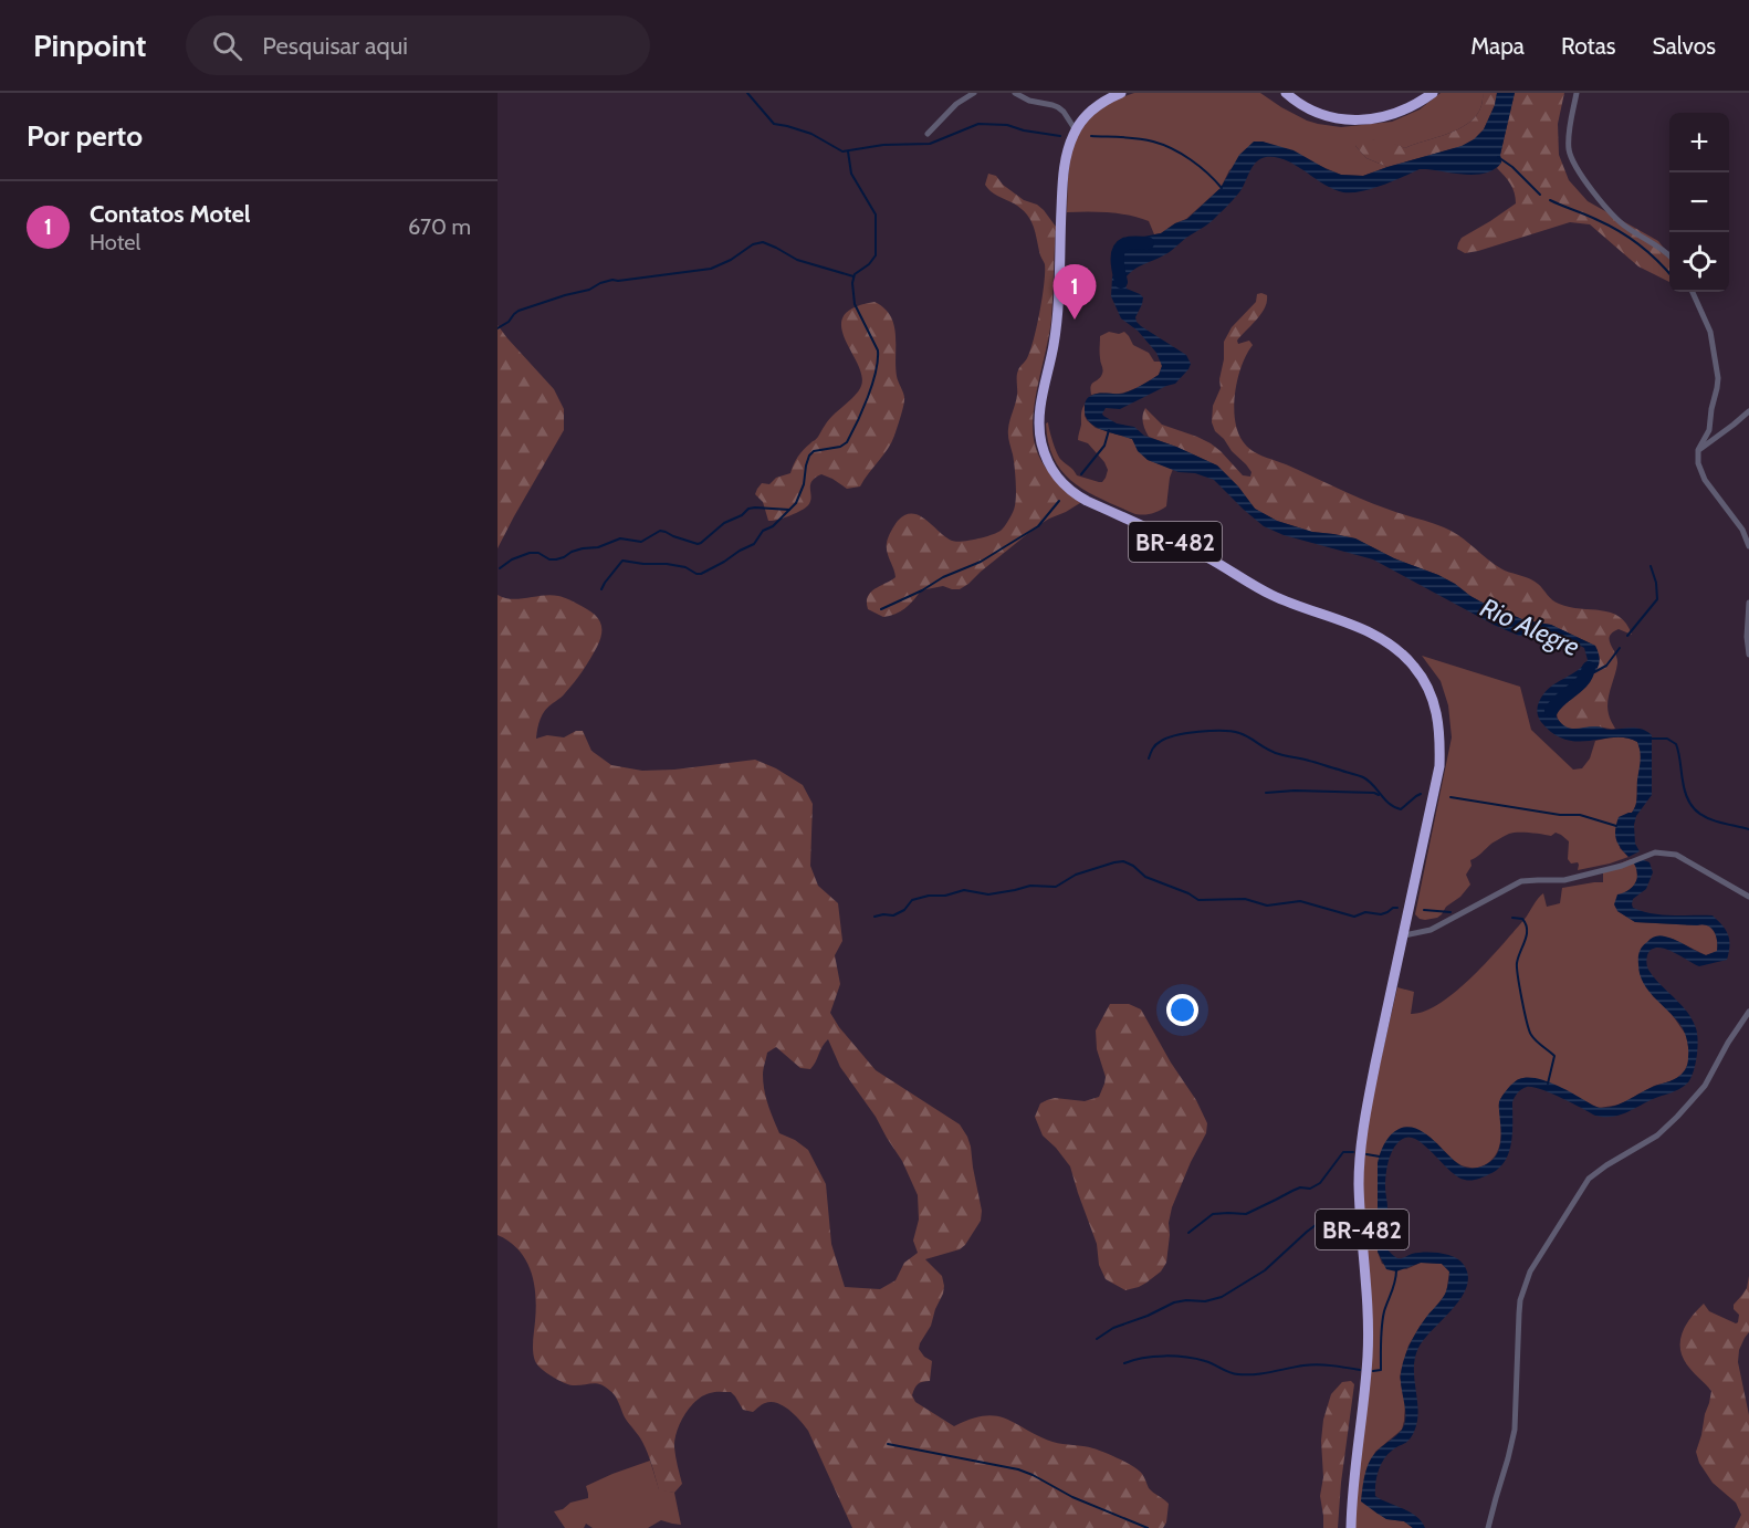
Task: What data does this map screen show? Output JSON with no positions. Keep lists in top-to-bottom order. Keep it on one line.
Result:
{"streets":{"highway":["BR-482"]},"water":["Rio Alegre"],"page":{"header":"Pinpoint","search":"Pesquisar aqui","nav":["Mapa","Rotas","Salvos"],"heading":"Por perto","map_buttons":["+","−"],"list":[{"mark":"1","name":"Contatos Motel","note":"Hotel","value":"670 m"}],"pins":"1"}}
